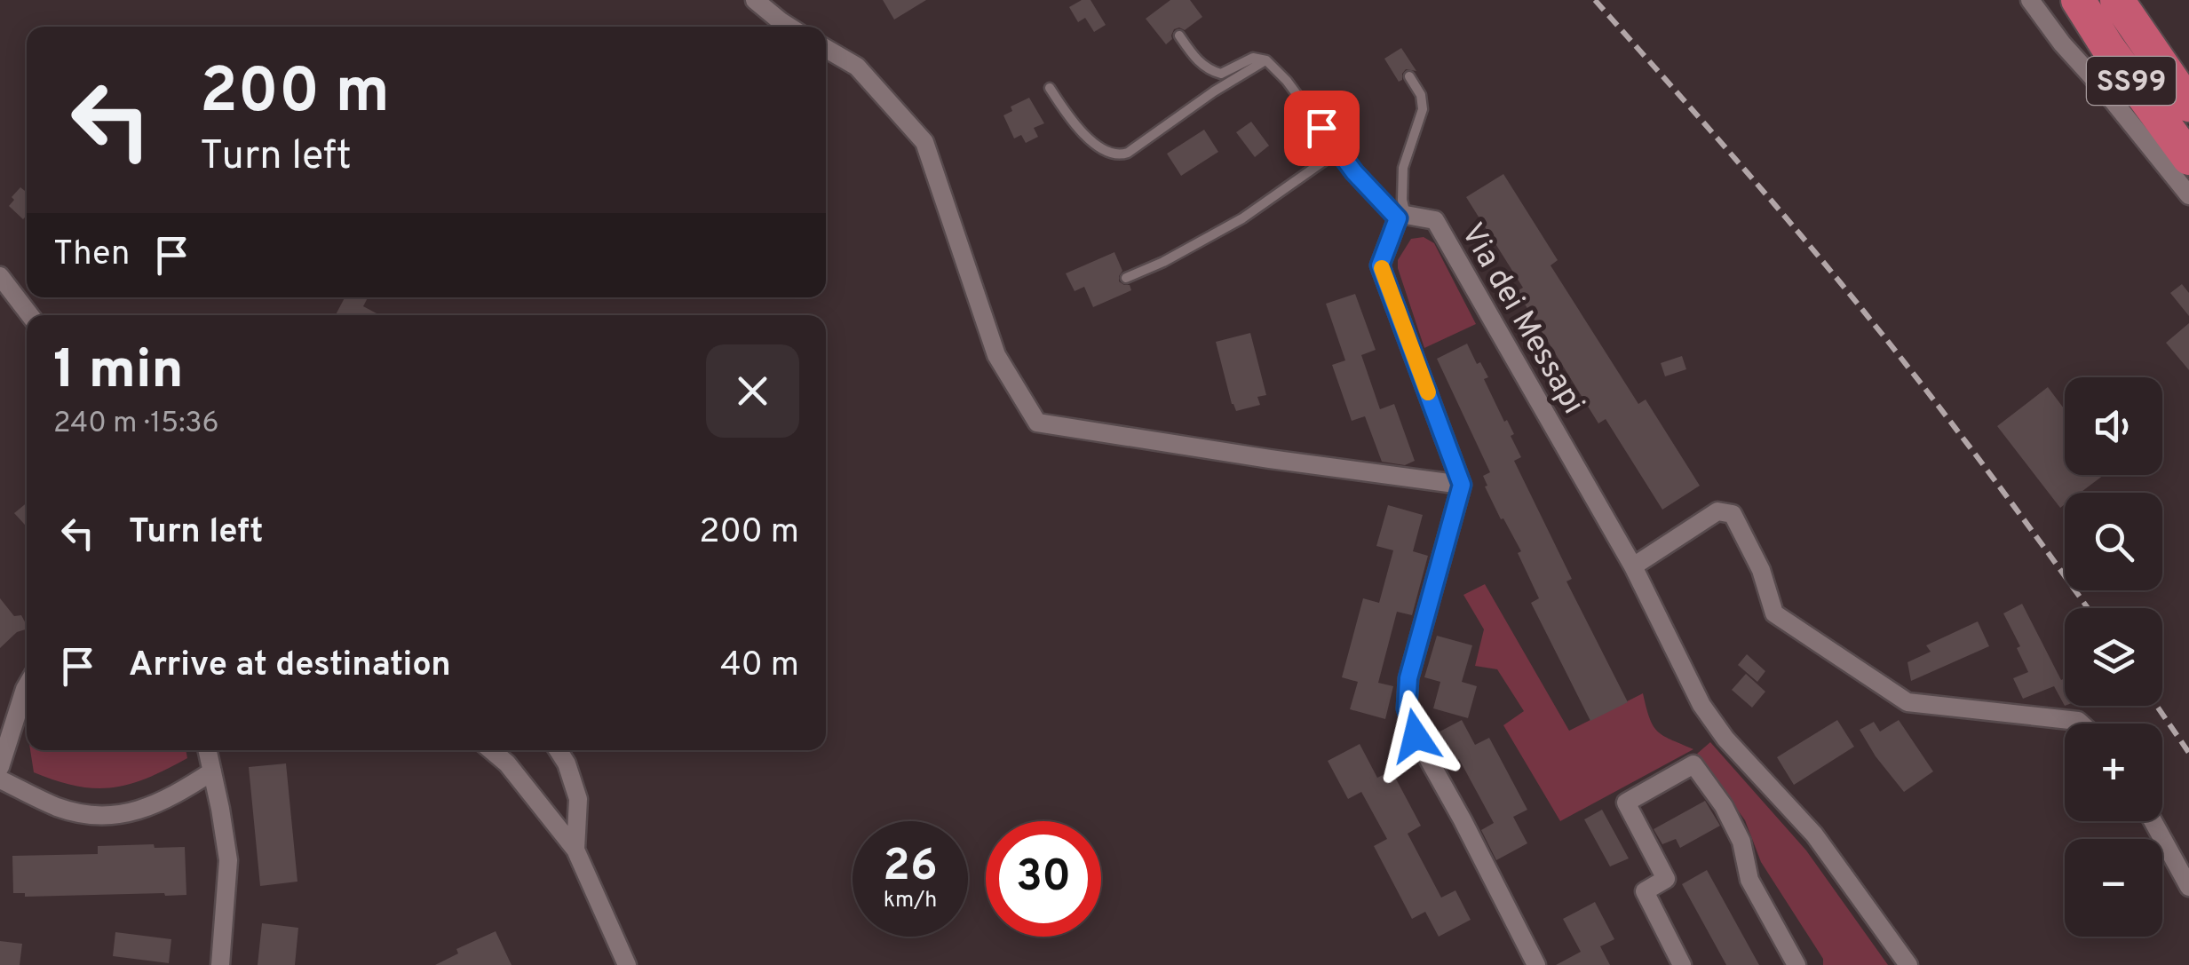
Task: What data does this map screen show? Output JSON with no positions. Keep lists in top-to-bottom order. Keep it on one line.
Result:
{"streets":{"highway":["SS99"],"street":["Via dei Messapi"]},"page":{"turn":["200 m","Turn left"],"then":"Then","heading":["1 min","240 m · 15:36"],"map_buttons":["+","−"],"list":[{"name":"Turn left","value":"200 m"},{"name":"Arrive at destination","value":"40 m"}],"speed":"26 km/h","limit":"30"}}
